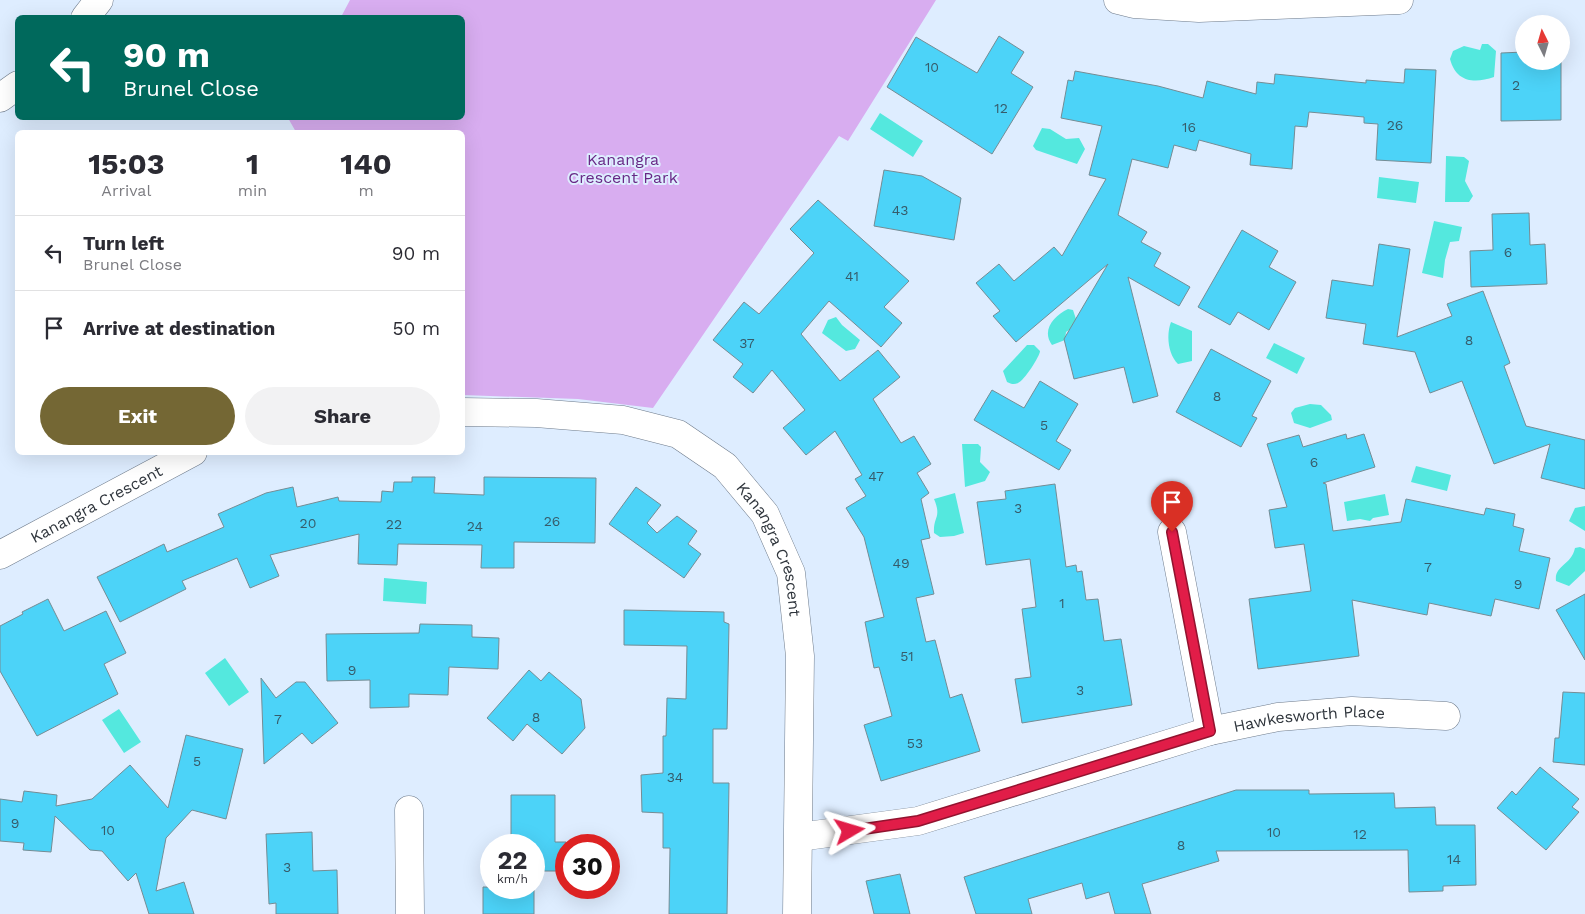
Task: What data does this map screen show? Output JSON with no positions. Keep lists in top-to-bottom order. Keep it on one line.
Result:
{"streets":{"street":["Kanangra Crescent","Hawkesworth Place"]},"crossings":[["Kanangra Crescent","Hawkesworth Place"]],"parks":["Kanangra Crescent Park"],"house_numbers":["10","2","12","26","16","43","6","41","8","37","8","5","6","47","3","26","20","22","24","49","7","9","1","51","9","3","8","7","53","5","34","9","10","10","12","8","14","3"],"north":"top","page":{"turn":["90 m","Brunel Close"],"eta":["15:03","Arrival","1","min","140","m"],"list":[{"name":"Turn left","note":"Brunel Close","value":"90 m"},{"name":"Arrive at destination","value":"50 m"}],"buttons":["Exit","Share"],"speed":"22 km/h","limit":"30"}}
